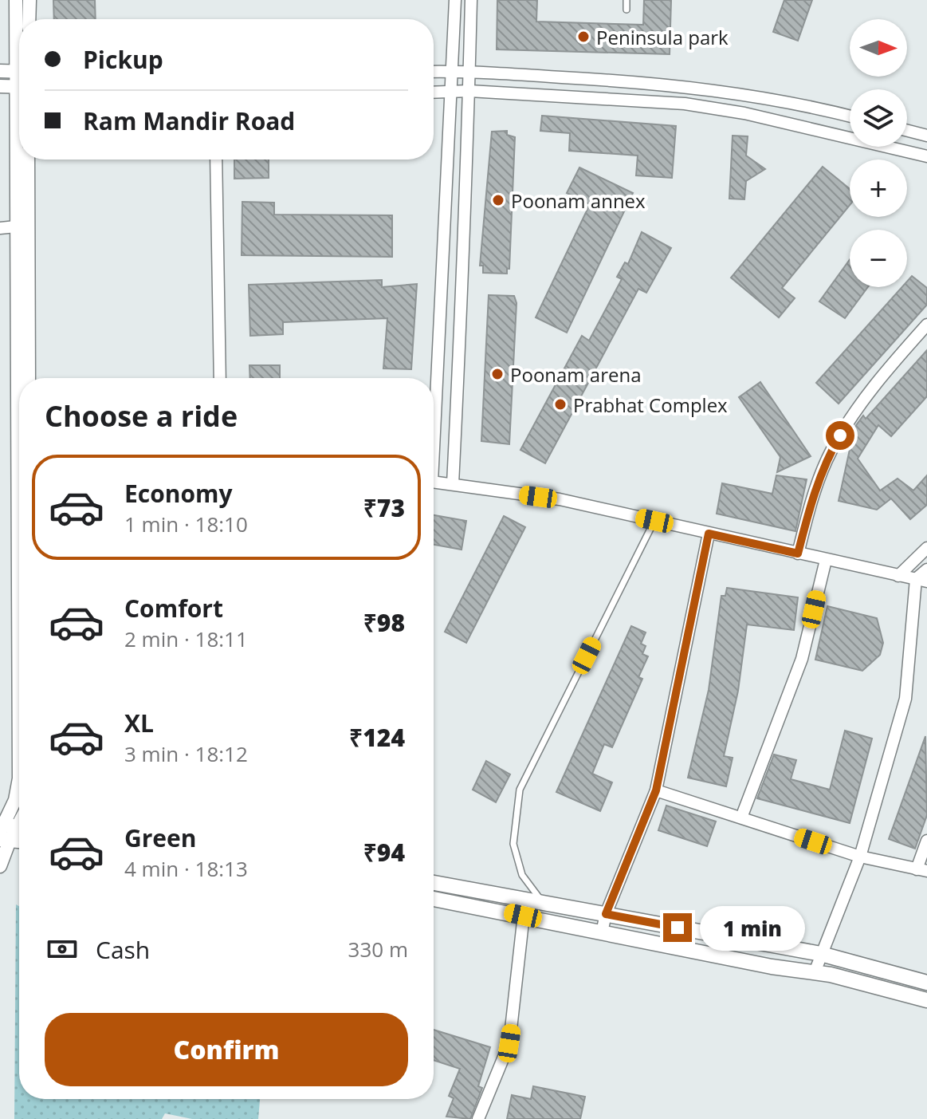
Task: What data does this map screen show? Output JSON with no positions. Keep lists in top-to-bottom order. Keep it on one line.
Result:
{"places":["Peninsula park","Poonam annex","Poonam arena","Prabhat Complex"],"north":"right","page":{"map_buttons":["+","−"],"banner":["Pickup","Ram Mandir Road"],"heading":"Choose a ride","list":[{"name":"Economy","note":"1 min · 18:10","value":"₹73"},{"name":"Comfort","note":"2 min · 18:11","value":"₹98"},{"name":"XL","note":"3 min · 18:12","value":"₹124"},{"name":"Green","note":"4 min · 18:13","value":"₹94"}],"bubble":"1 min","pay":["Cash","330 m"],"buttons":"Confirm"}}
